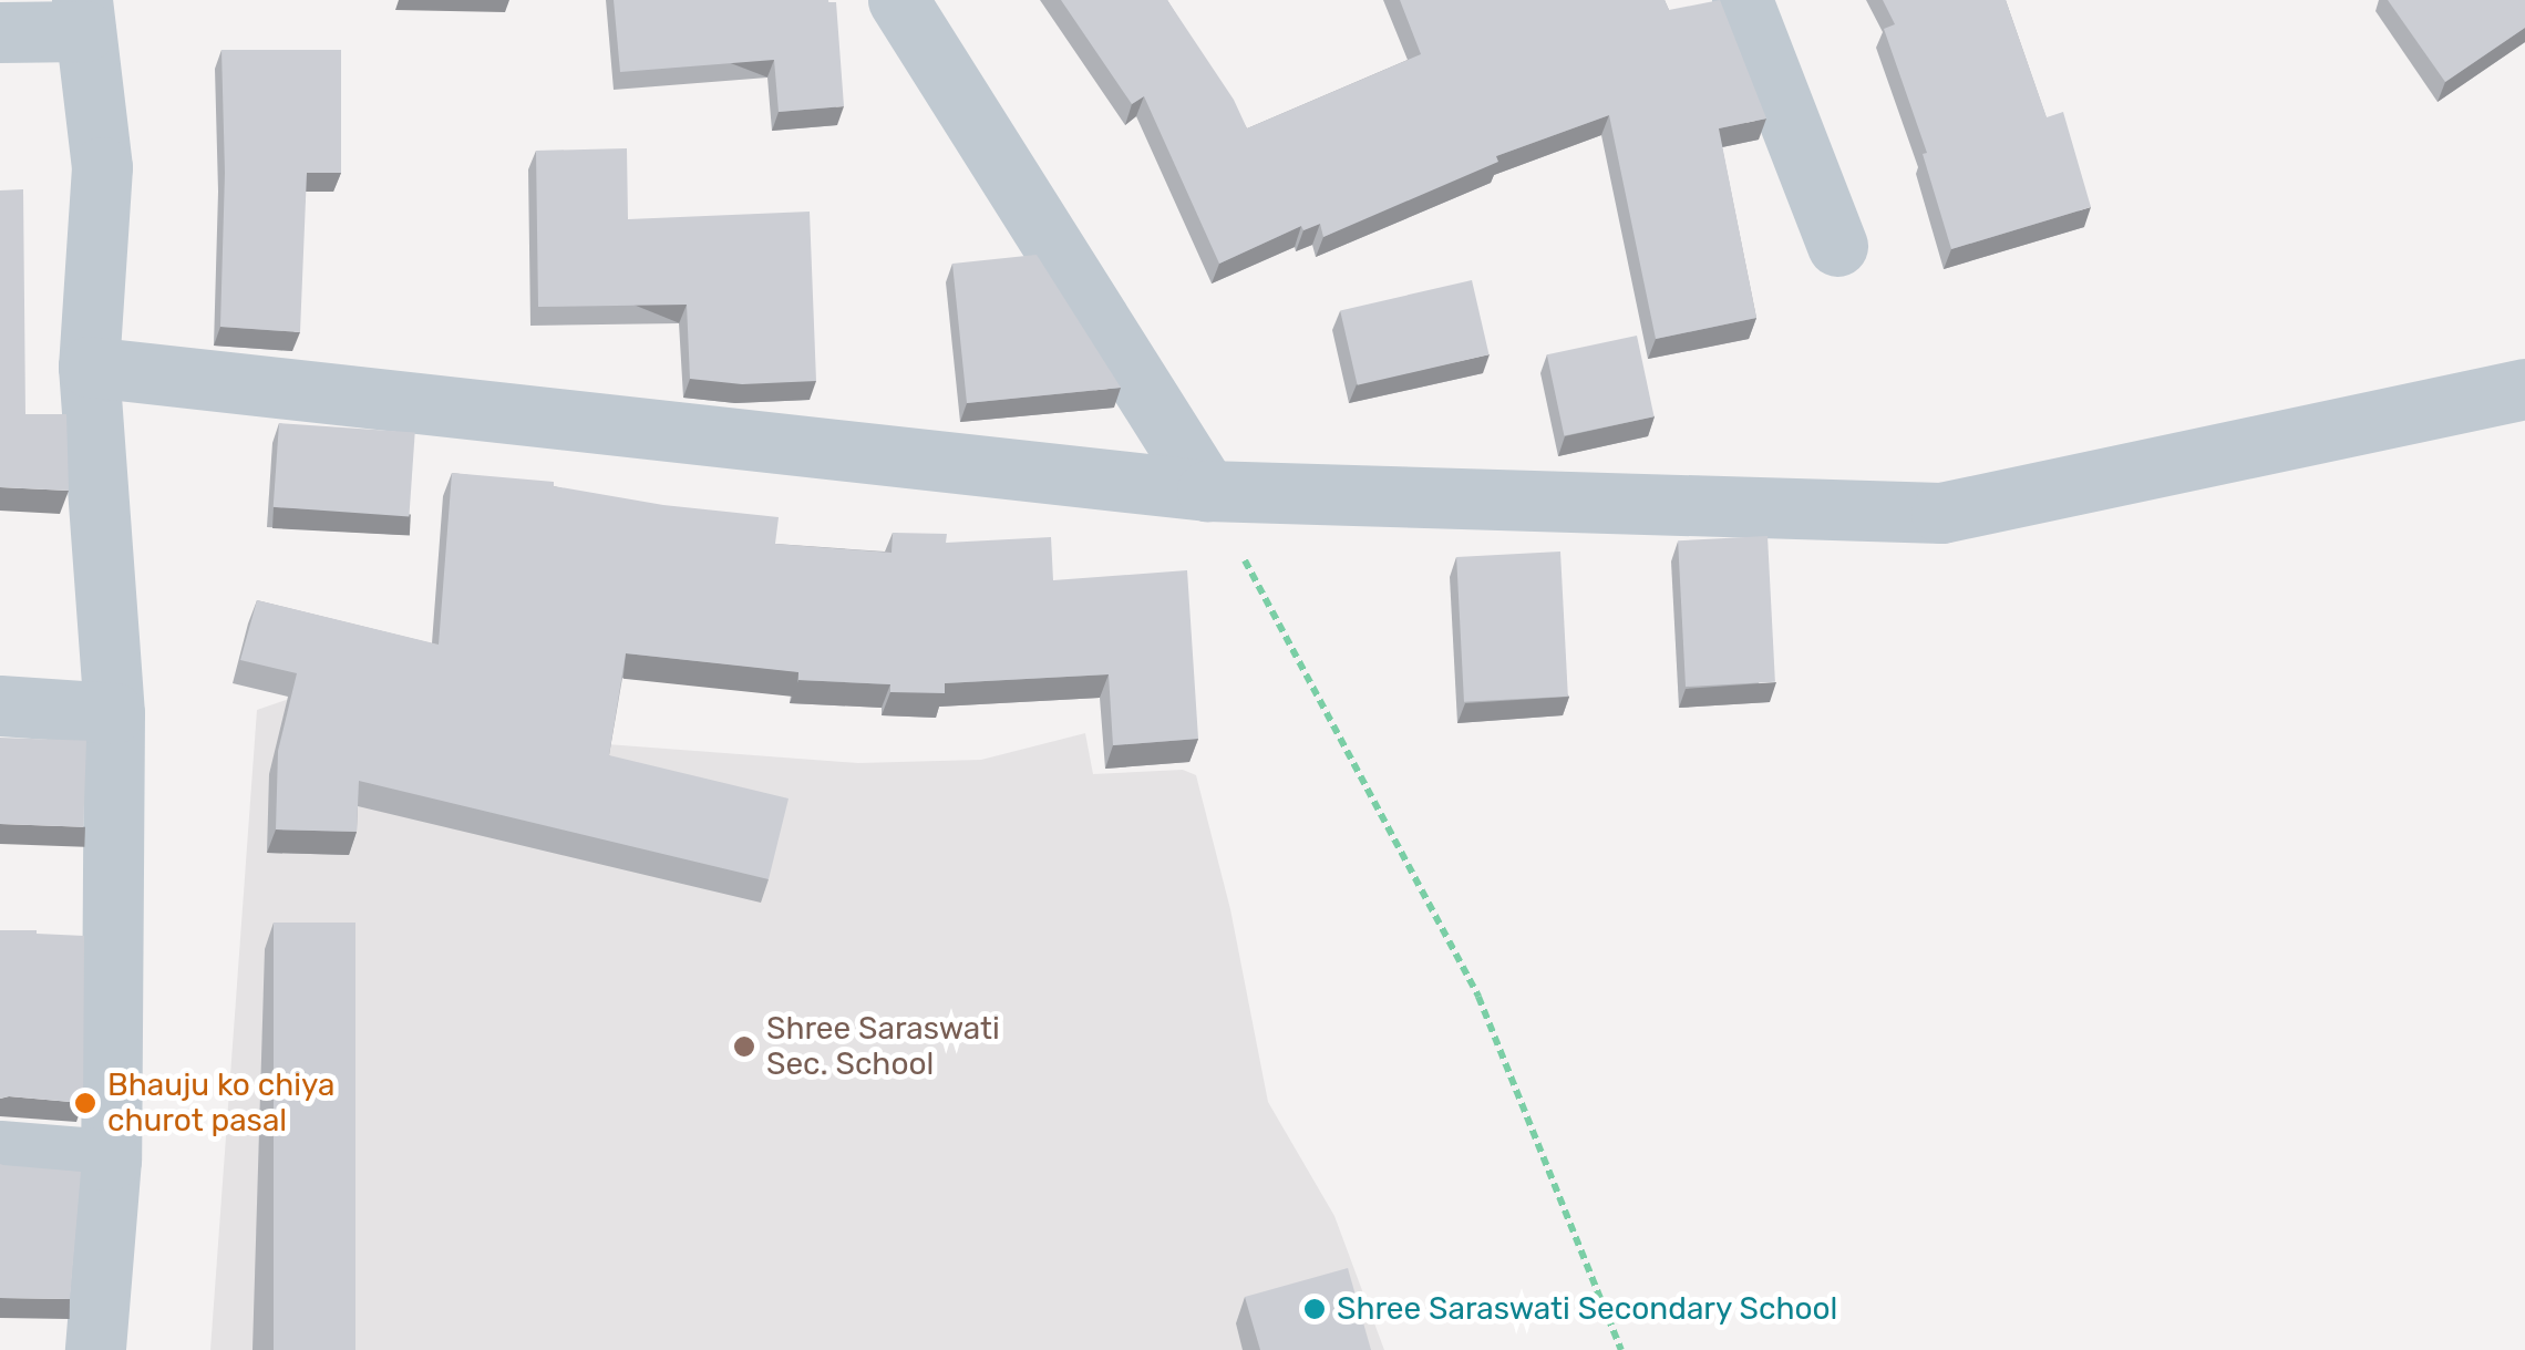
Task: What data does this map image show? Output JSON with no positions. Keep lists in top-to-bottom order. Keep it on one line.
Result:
{"places":["Shree Saraswati Sec. School","Bhauju ko chiya churot pasal","Shree Saraswati Secondary School"]}
